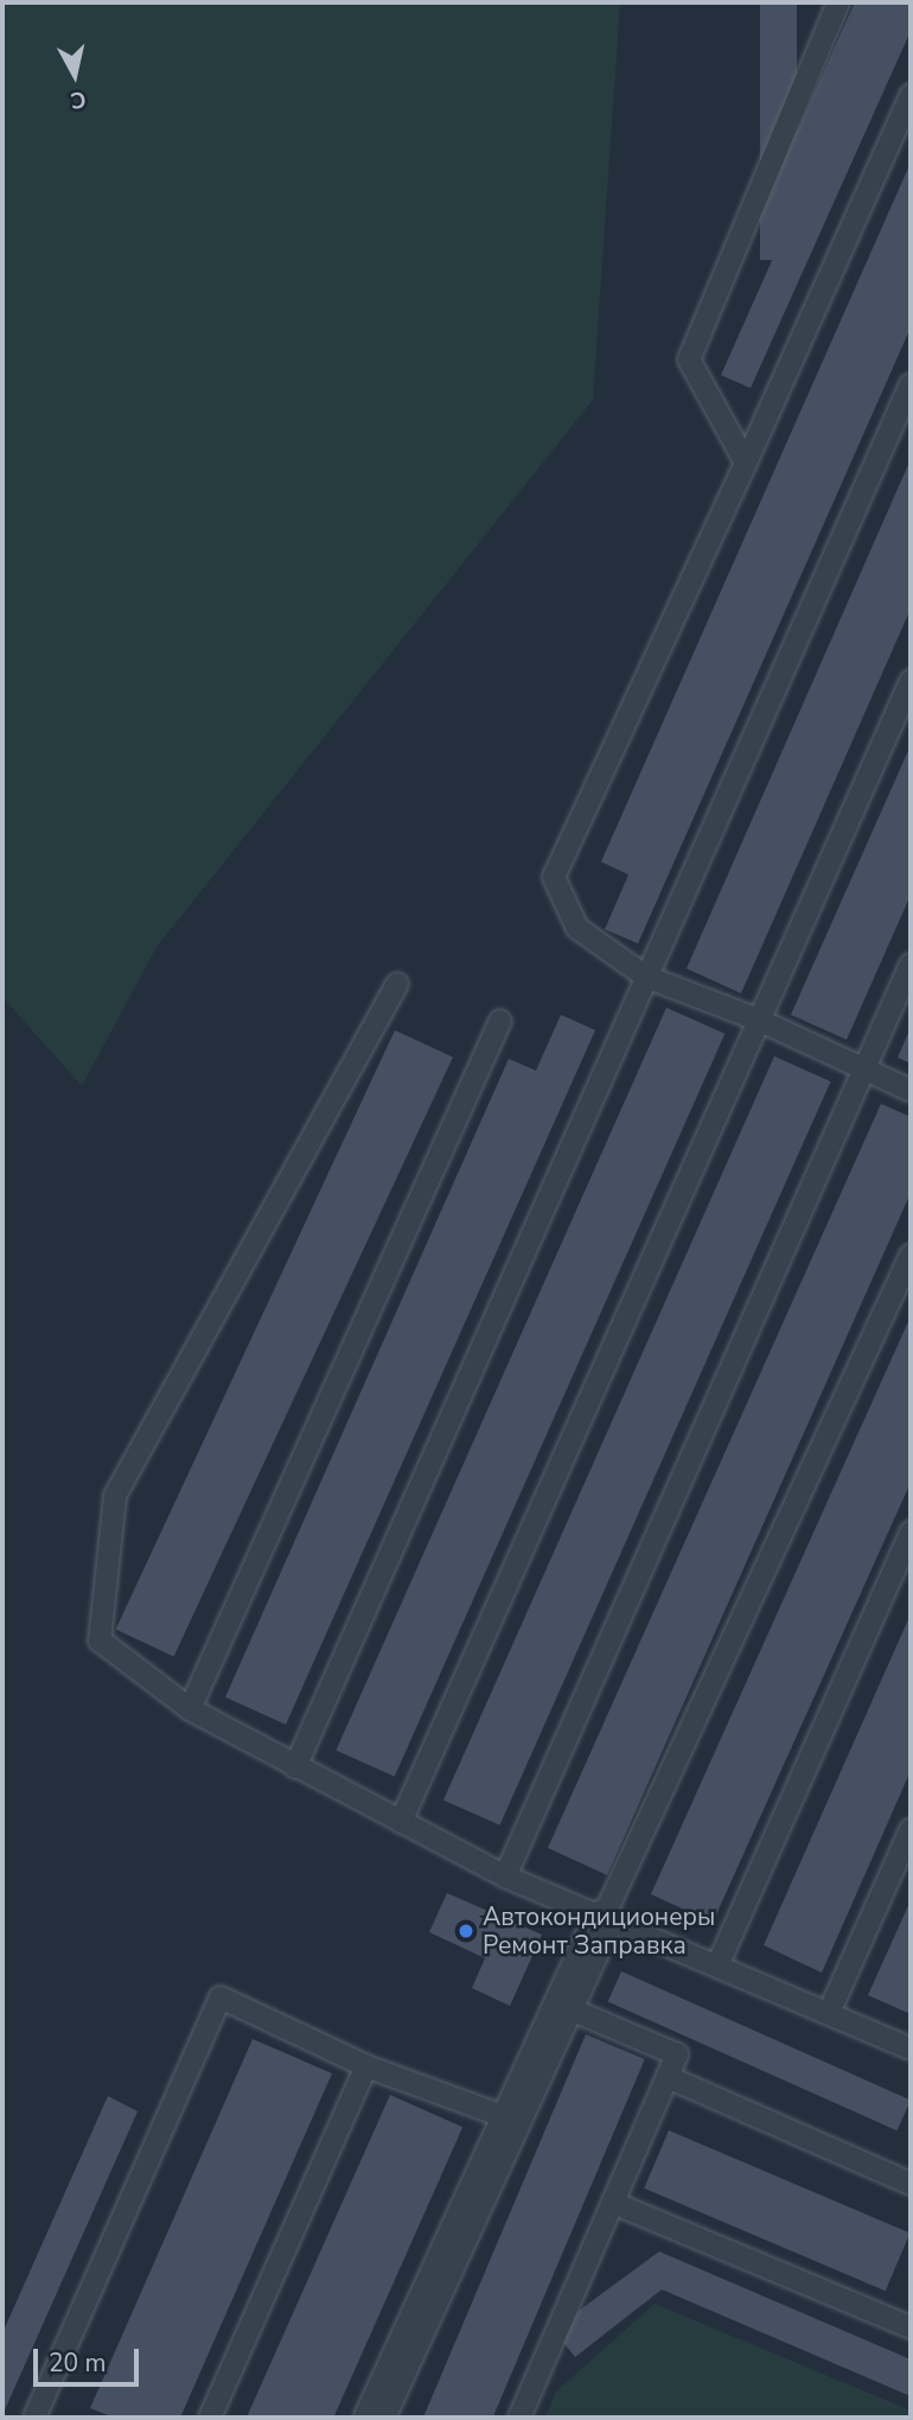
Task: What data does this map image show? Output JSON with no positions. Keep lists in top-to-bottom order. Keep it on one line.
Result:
{"places":["Автокондиционеры Ремонт Заправка"],"scale_bar":"20 m","north":"bottom"}
